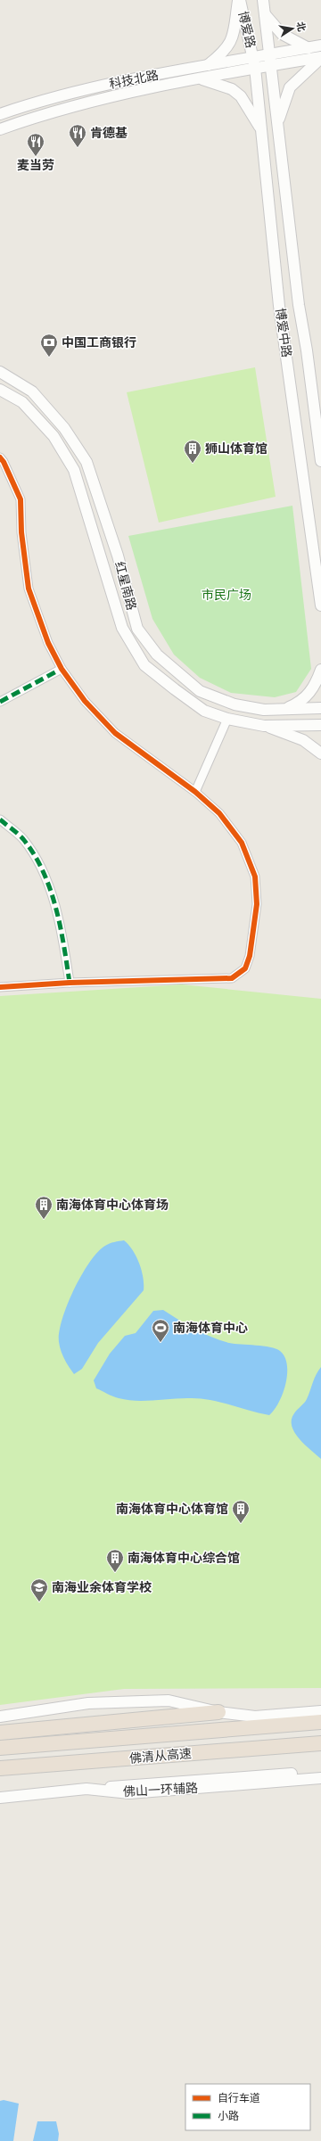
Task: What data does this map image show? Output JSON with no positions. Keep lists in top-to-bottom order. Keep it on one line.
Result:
{"streets":{"highway":["佛清从高速"],"main road":["博爱路","科技北路","博爱中路","红星南路","佛山一环辅路"]},"crossings":[["博爱路","科技北路"],["博爱路","博爱中路"],["科技北路","博爱中路"]],"parks":["市民广场"],"places":{"restaurant":["肯德基","麦当劳"],"bank":["中国工商银行"],"building":["狮山体育馆","南海体育中心体育场","南海体育中心体育馆","南海体育中心综合馆"],"sports":["南海体育中心"],"school or university":["南海业余体育学校"]},"legend":["自行车道","小路"],"north":"right"}
